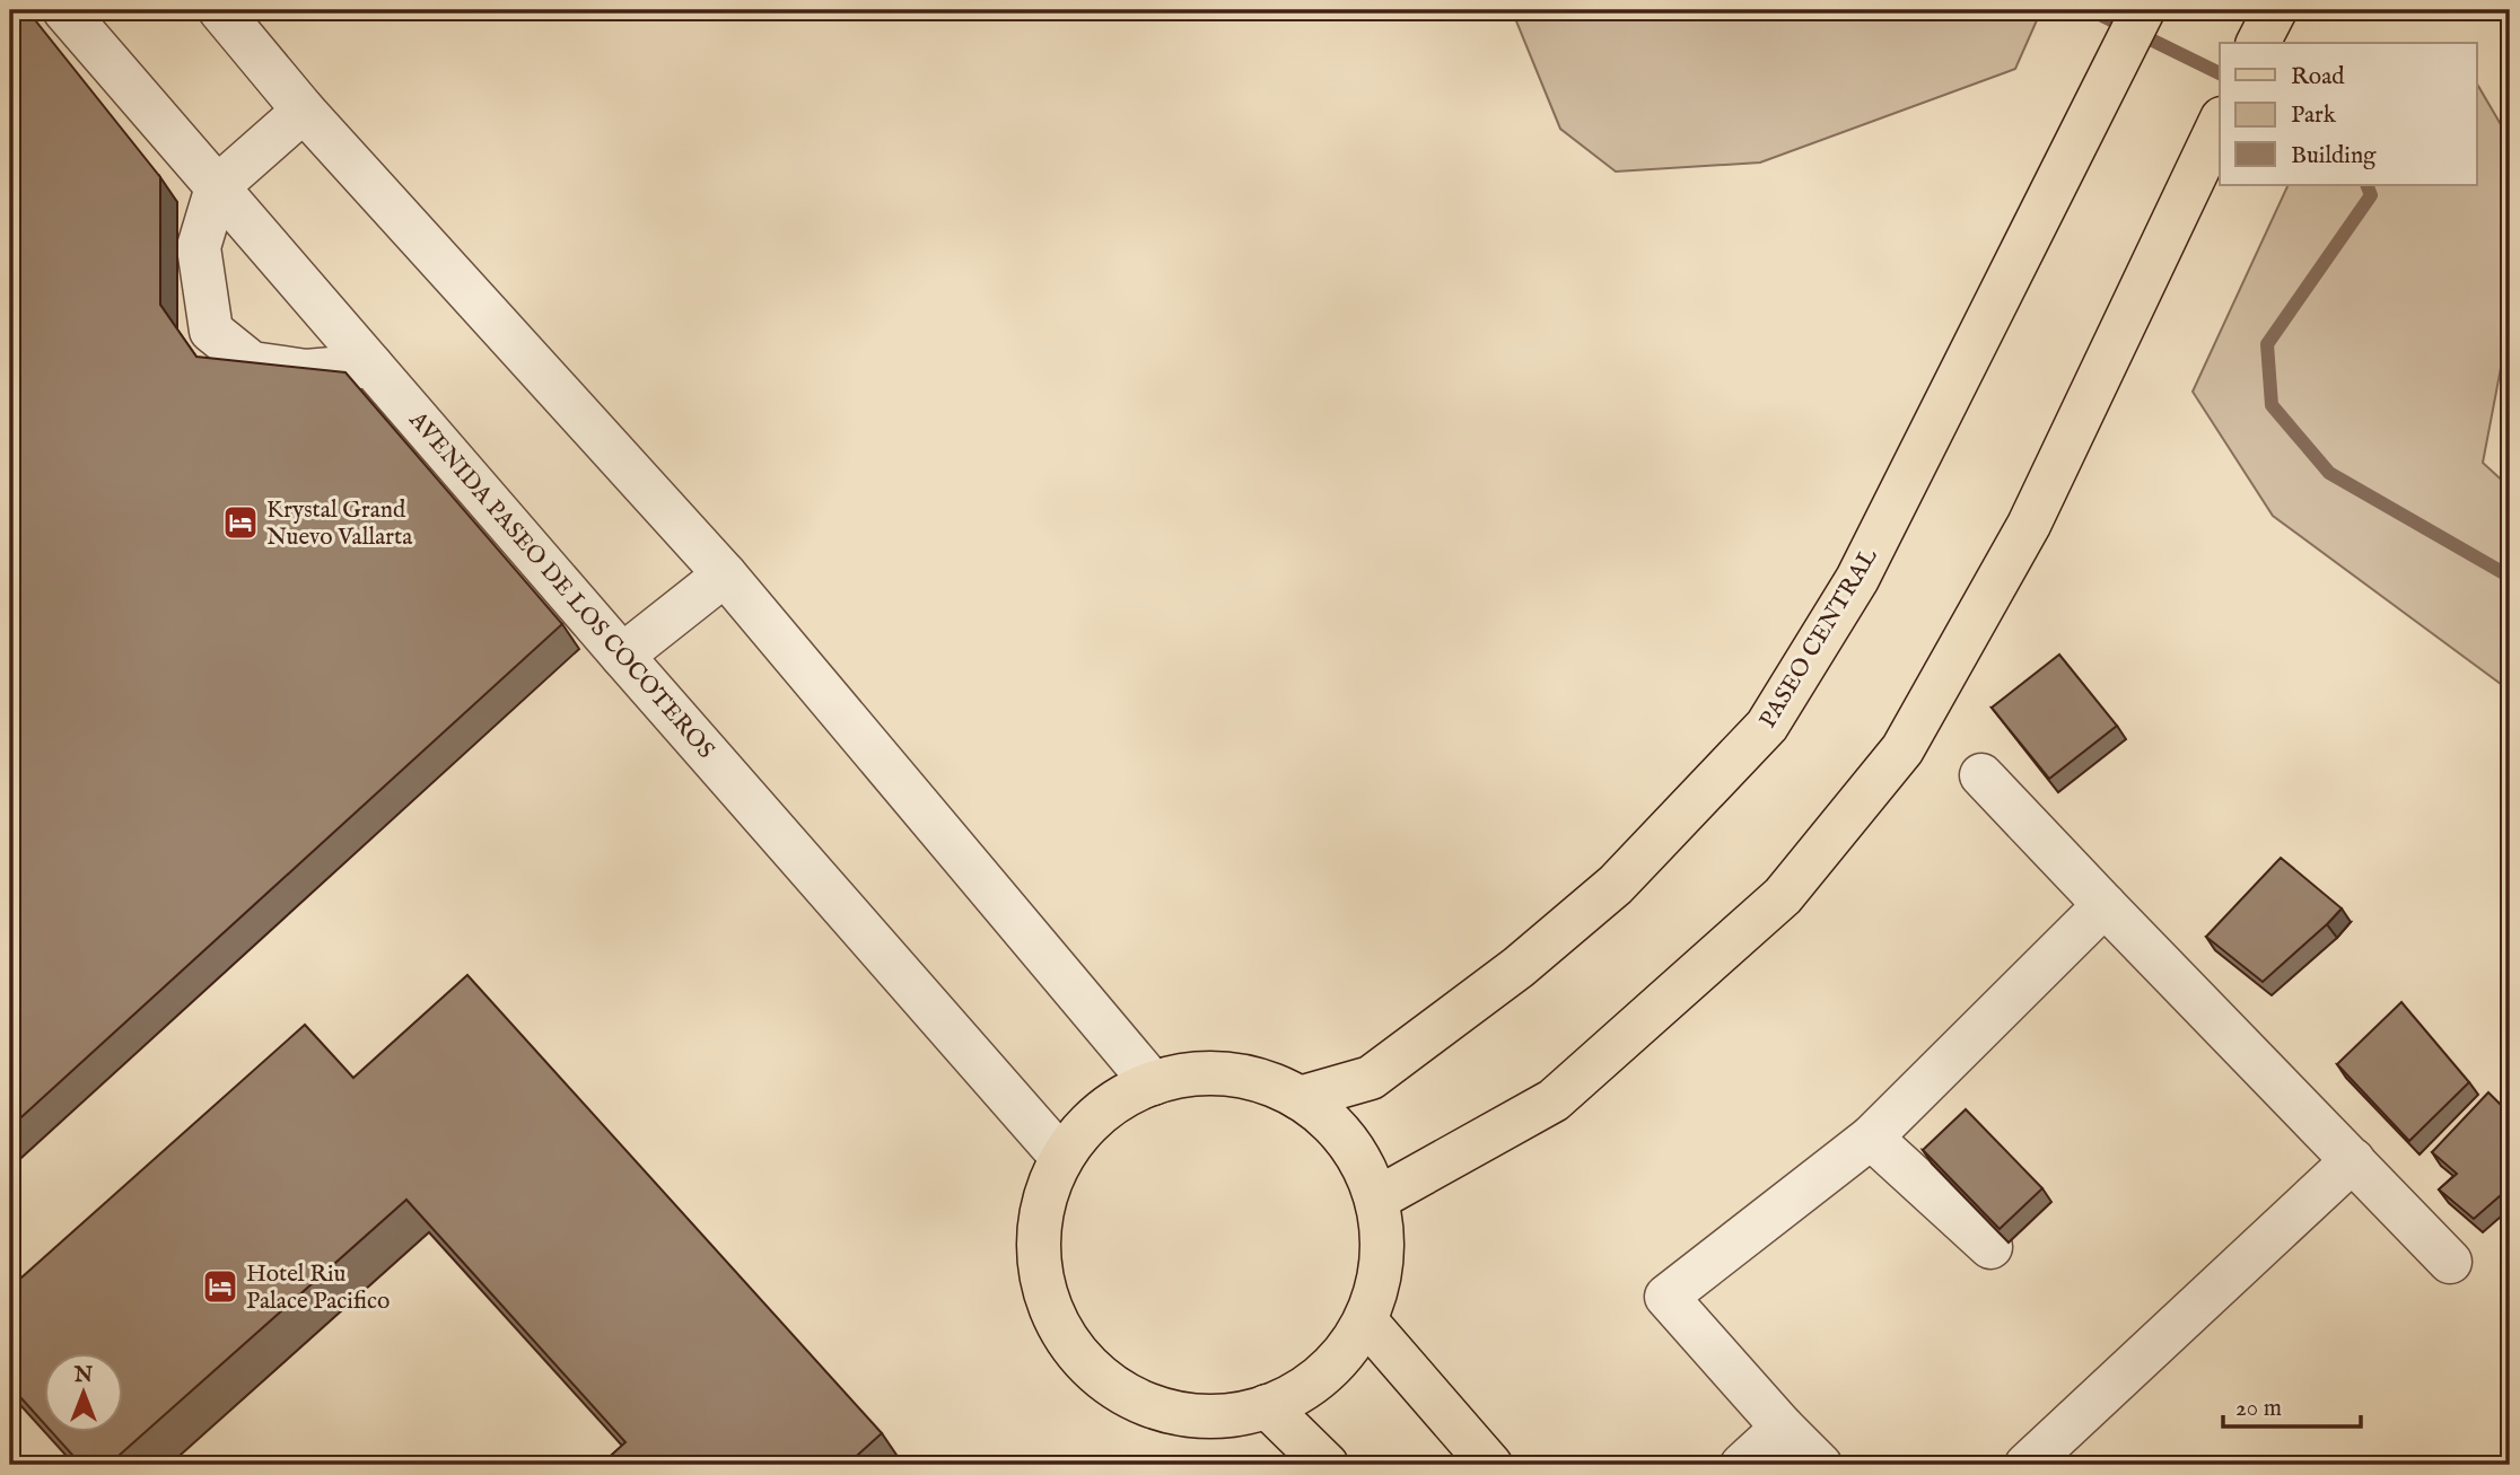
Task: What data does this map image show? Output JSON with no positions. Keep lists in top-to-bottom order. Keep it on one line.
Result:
{"streets":{"main road":["PASEO CENTRAL"],"street":["AVENIDA PASEO DE LOS COCOTEROS"]},"places":{"hotel":["Krystal Grand Nuevo Vallarta","Hotel Riu Palace Pacifico"]},"legend":["Road","Park","Building"],"scale_bar":"20 m","north":"top"}
